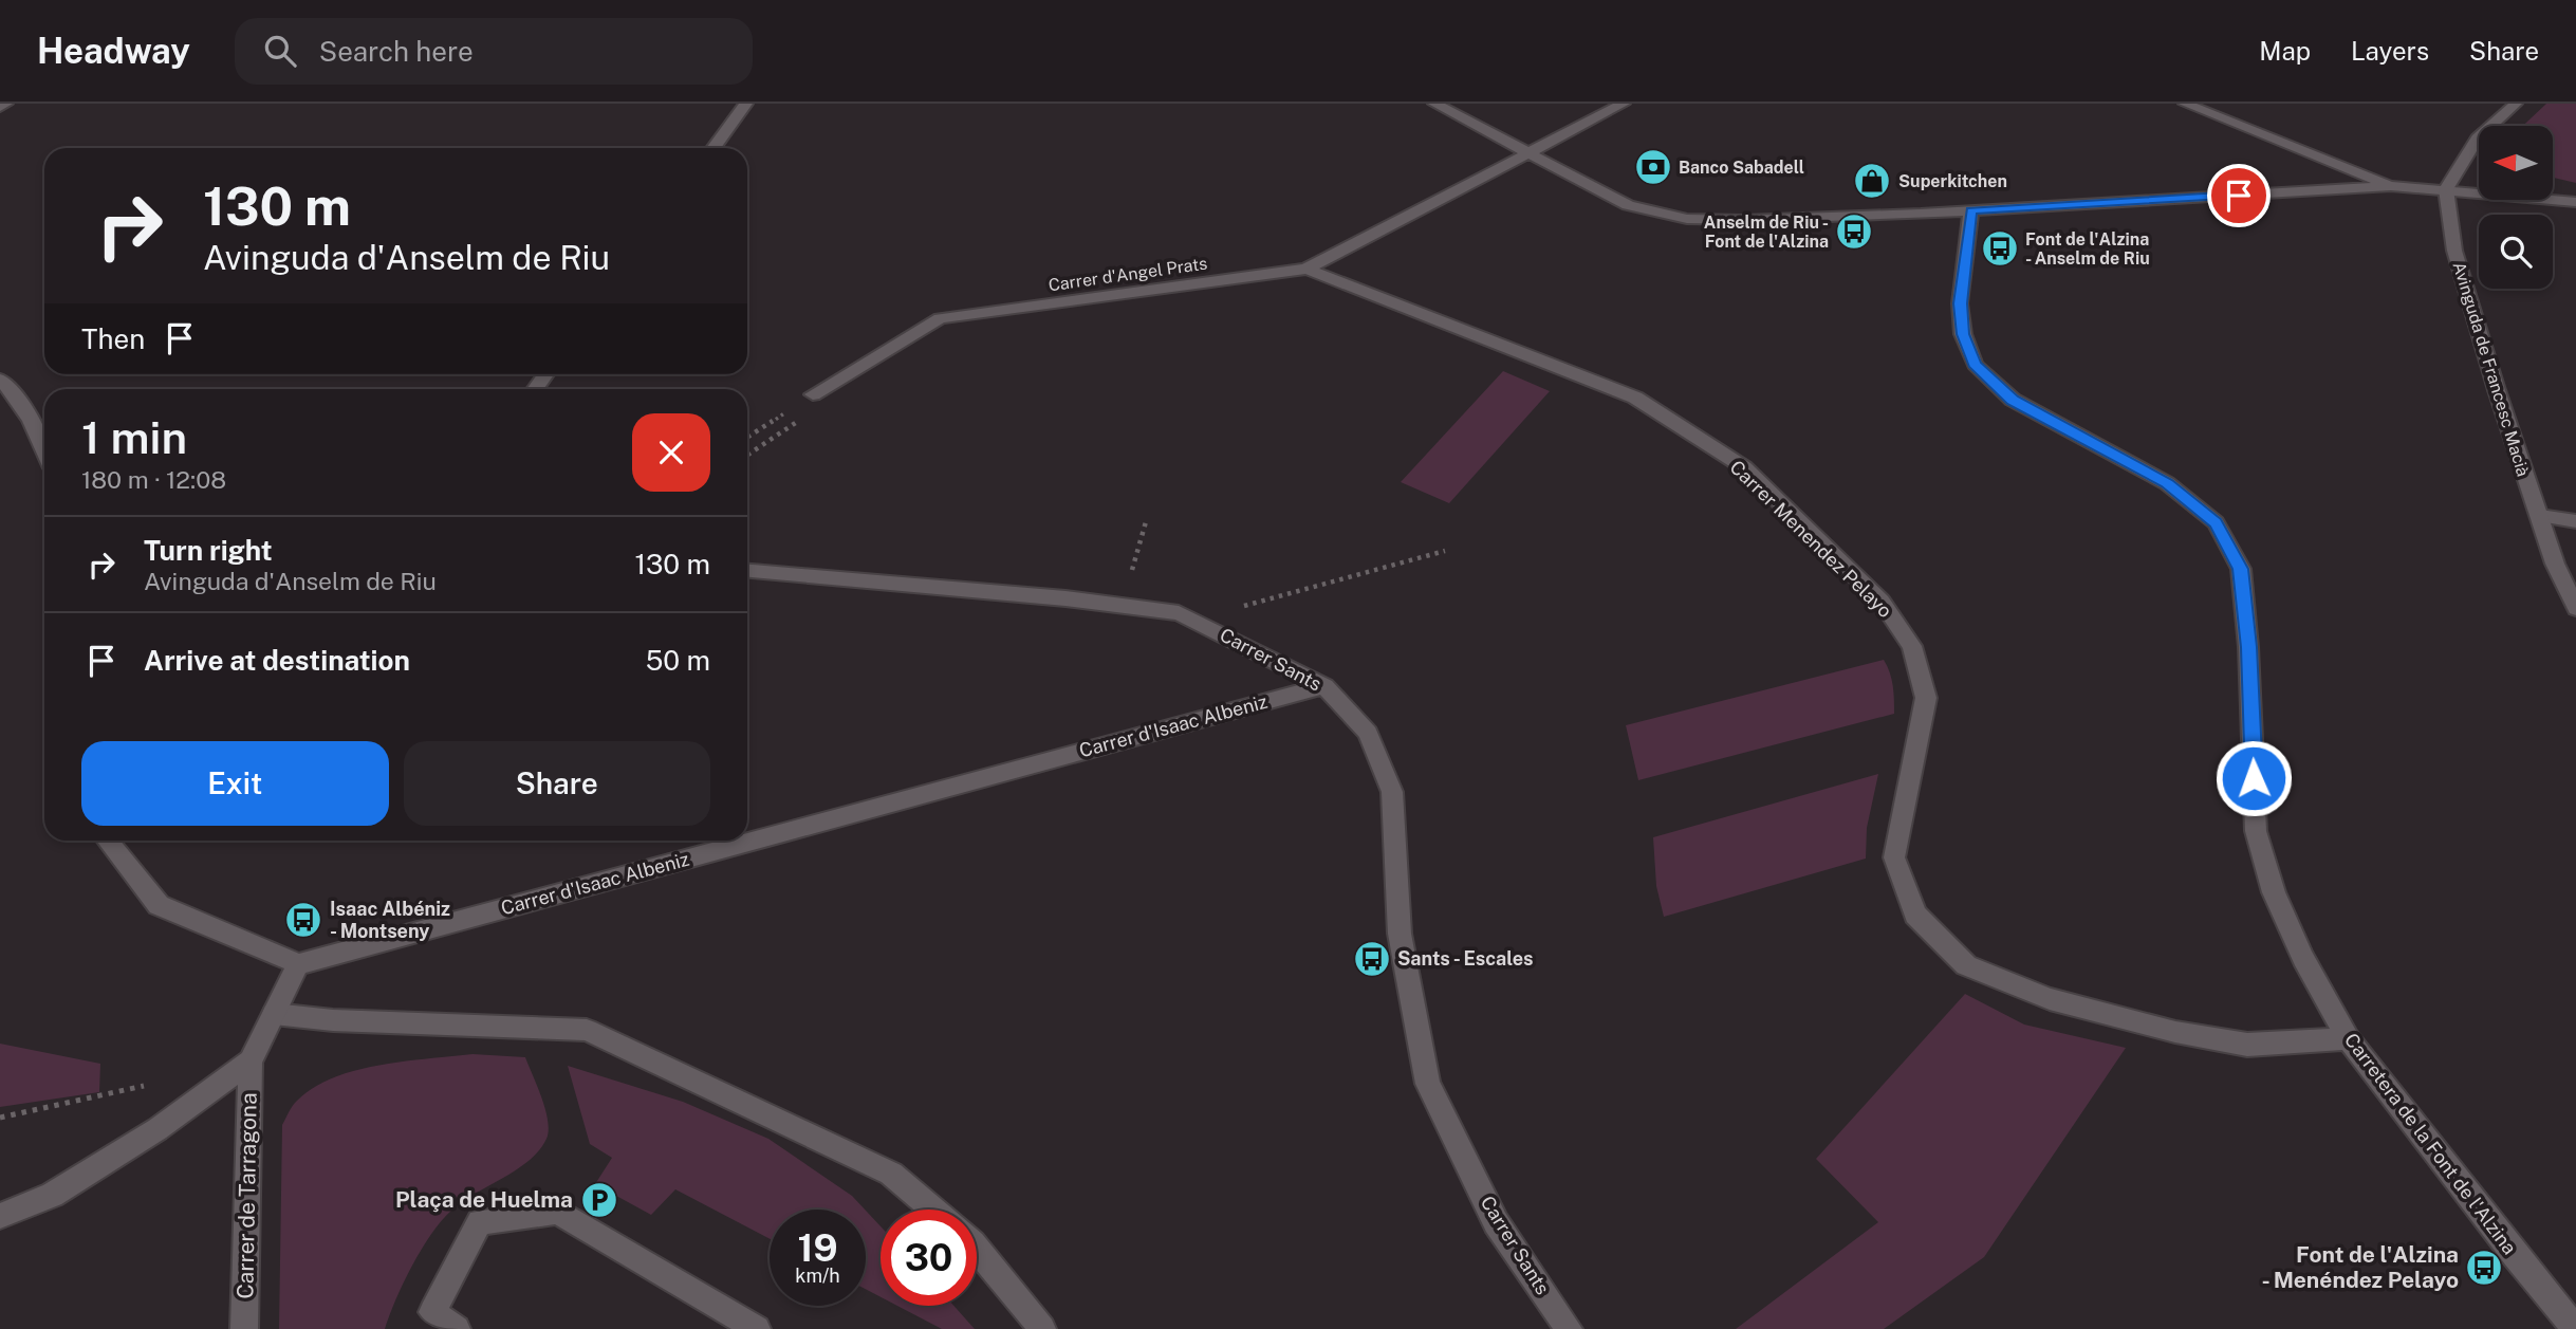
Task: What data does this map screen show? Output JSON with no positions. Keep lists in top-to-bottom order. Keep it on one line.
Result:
{"streets":{"street":["Carrer d'Angel Prats","Avinguda de Francesc Macià","Carrer Menendez Pelayo","Carrer Sants","Carrer d'Isaac Albeniz","Carretera de la Font de l'Alzina","Carrer de Tarragona"]},"crossings":[["Carrer d'Angel Prats","Carrer Menendez Pelayo"],["Carrer Menendez Pelayo","Carretera de la Font de l'Alzina"],["Carrer Sants","Carrer d'Isaac Albeniz"]],"places":{"bank":["Banco Sabadell"],"shop":["Superkitchen"],"bus stop":["Anselm de Riu - Font de l'Alzina","Font de l'Alzina - Anselm de Riu","Isaac Albéniz - Montseny","Sants - Escales","Font de l'Alzina - Menéndez Pelayo"],"parking":["Plaça de Huelma"]},"north":"left","page":{"header":"Headway","search":"Search here","nav":["Map","Layers","Share"],"turn":["130 m","Avinguda d'Anselm de Riu"],"then":"Then","heading":["1 min","180 m · 12:08"],"list":[{"name":"Turn right","note":"Avinguda d'Anselm de Riu","value":"130 m"},{"name":"Arrive at destination","value":"50 m"}],"buttons":["Exit","Share"],"speed":"19 km/h","limit":"30"}}
